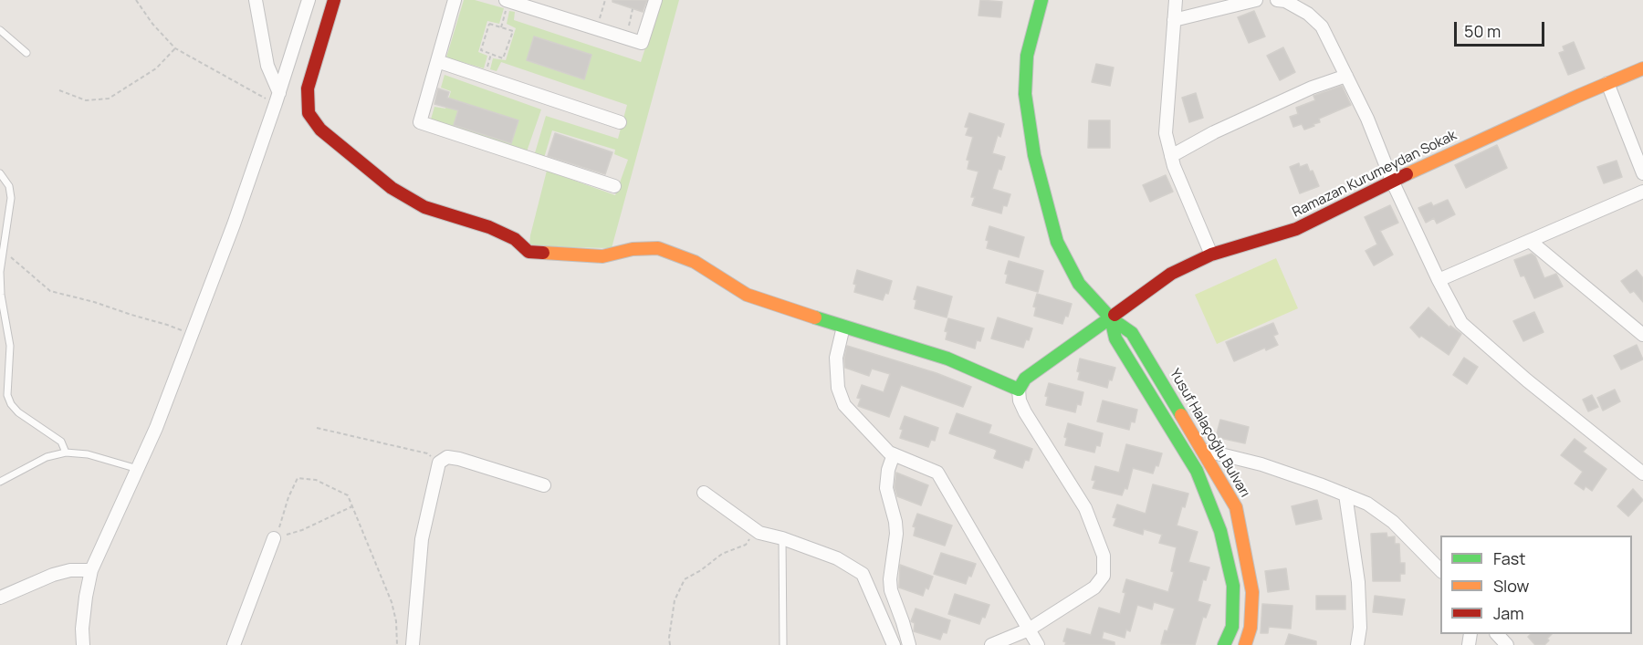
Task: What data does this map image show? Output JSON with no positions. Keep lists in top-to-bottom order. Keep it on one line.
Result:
{"streets":{"street":["Ramazan Kurumeydan Sokak","Yusuf Halaçoğlu Bulvarı"]},"crossings":[["Ramazan Kurumeydan Sokak","Yusuf Halaçoğlu Bulvarı"]],"legend":["Fast","Slow","Jam"],"scale_bar":"50 m"}
